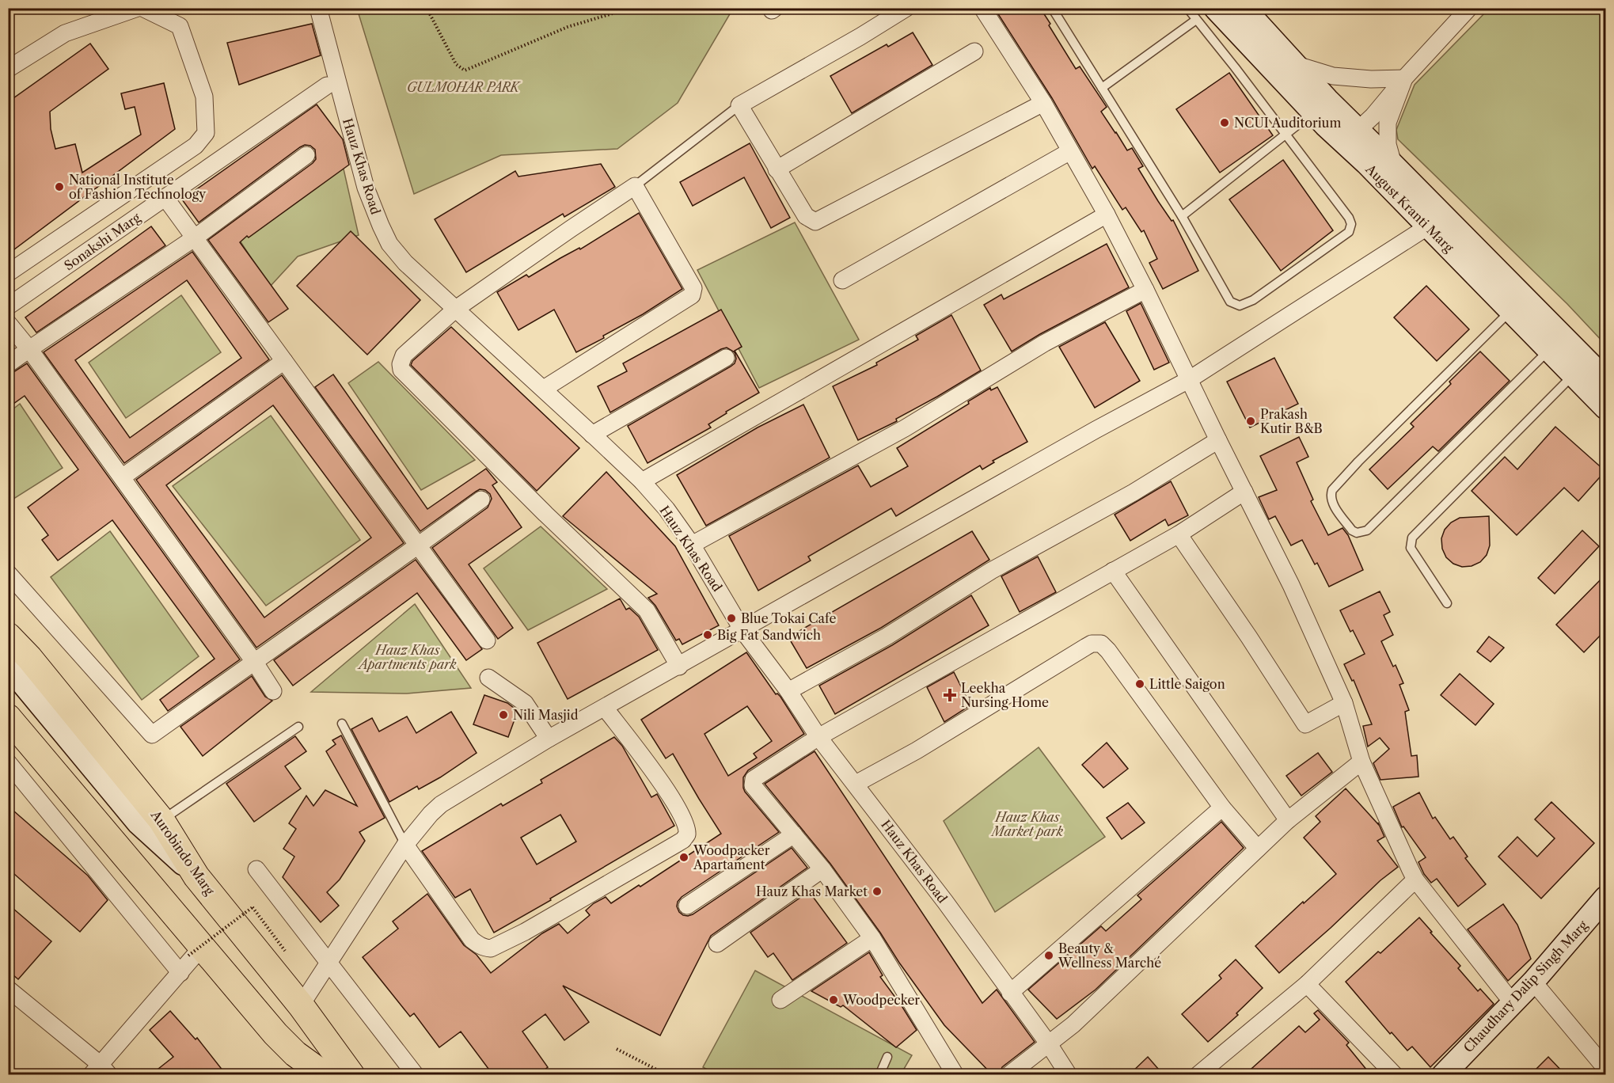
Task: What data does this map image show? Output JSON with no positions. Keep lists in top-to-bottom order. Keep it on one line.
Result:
{"streets":{"highway":["Aurobindo Marg"],"main road":["August Kranti Marg","Chaudhary Dalip Singh Marg"],"street":["Hauz Khas Road","Sonakshi Marg"]},"crossings":[["Hauz Khas Road","Sonakshi Marg"]],"parks":["GULMOHAR PARK","Hauz Khas Apartments park","Hauz Khas Market park"],"places":{"other":["NCUI Auditorium","National Institute of Fashion Technology","Prakash Kutir B&B","Blue Tokai Cafe","Big Fat Sandwich","Little Saigon","Nili Masjid","Woodpacker Apartament","Hauz Khas Market","Beauty & Wellness Marché","Woodpecker"],"health":["Leekha Nursing Home"]}}
